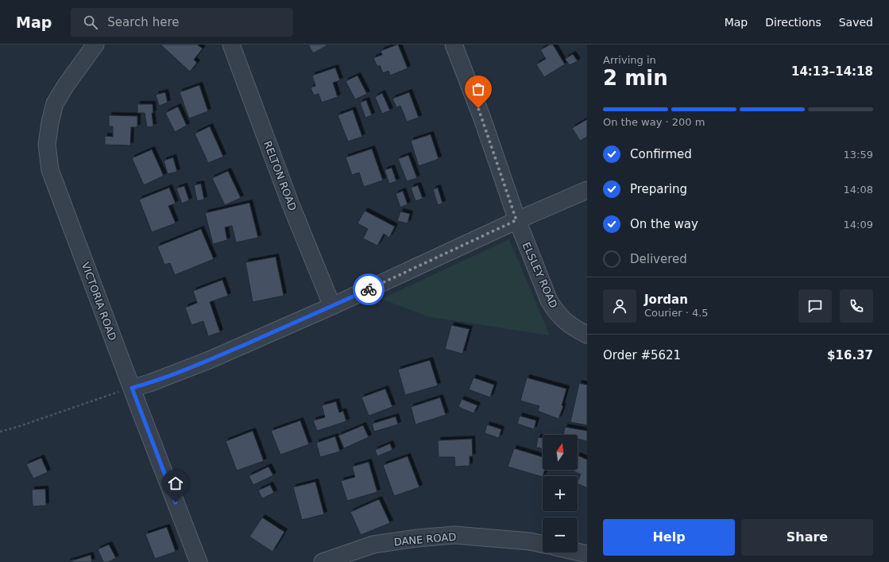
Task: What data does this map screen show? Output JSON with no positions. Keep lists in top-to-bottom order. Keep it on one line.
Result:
{"streets":{"street":["RELTON ROAD","ELSLEY ROAD","VICTORIA ROAD","DANE ROAD"]},"north":"top","page":{"header":"Map","search":"Search here","nav":["Map","Directions","Saved"],"heading":["2 min","Arriving in","14:13–14:18"],"panel":["Jordan","Courier · 4.5","Order #5621","$16.37"],"bar":"On the way · 200 m","list":[["Confirmed","13:59"],["Preparing","14:08"],["On the way","14:09"],"Delivered"],"map_buttons":["+","−"],"buttons":["Help","Share"]}}
